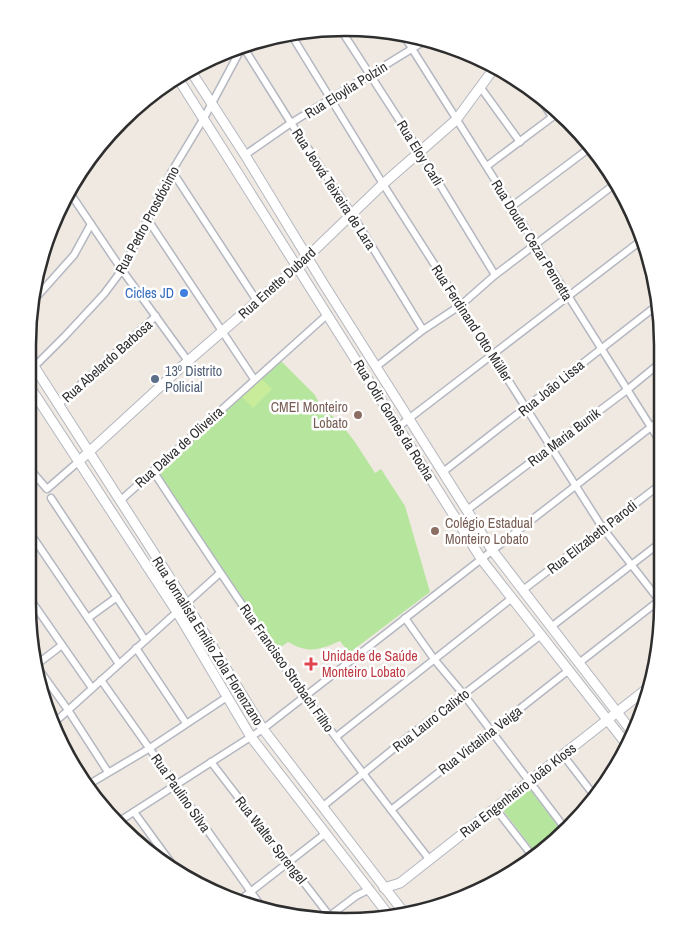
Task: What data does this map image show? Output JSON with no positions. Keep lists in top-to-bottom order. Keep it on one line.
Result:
{"streets":{"street":["Rua Eloylia Polzin","Rua Eloy Carli","Rua Jeová Teixeira de Lara","Rua Pedro Prosdócimo","Rua Doutor Cezar Pernetta","Rua Enette Dubard","Rua Ferdinand Otto Müller","Rua Abelardo Barbosa","Rua João Lissa","Rua Odir Gomes da Rocha","Rua Maria Bunik","Rua Dalva de Oliveira","Rua Elizabeth Parodi","Rua Jornalista Emílio Zola Florenzano","Rua Francisco Strobach Filho","Rua Lauro Calixto","Rua Victalina Veiga","Rua Engenheiro João Kloss","Rua Paulino Silva","Rua Walter Sprengel"]},"crossings":[["Rua Eloylia Polzin","Rua Eloy Carli"],["Rua Eloylia Polzin","Rua Jeová Teixeira de Lara"],["Rua Eloylia Polzin","Rua Doutor Cezar Pernetta"],["Rua Eloylia Polzin","Rua Ferdinand Otto Müller"],["Rua Eloylia Polzin","Rua Odir Gomes da Rocha"],["Rua Eloy Carli","Rua Enette Dubard"],["Rua Jeová Teixeira de Lara","Rua Enette Dubard"],["Rua Pedro Prosdócimo","Rua Odir Gomes da Rocha"],["Rua Doutor Cezar Pernetta","Rua Enette Dubard"],["Rua Doutor Cezar Pernetta","Rua João Lissa"],["Rua Doutor Cezar Pernetta","Rua Maria Bunik"],["Rua Enette Dubard","Rua Ferdinand Otto Müller"],["Rua Enette Dubard","Rua Odir Gomes da Rocha"],["Rua Enette Dubard","Rua Jornalista Emílio Zola Florenzano"],["Rua Ferdinand Otto Müller","Rua João Lissa"],["Rua Ferdinand Otto Müller","Rua Maria Bunik"],["Rua Ferdinand Otto Müller","Rua Elizabeth Parodi"],["Rua Abelardo Barbosa","Rua Jornalista Emílio Zola Florenzano"],["Rua João Lissa","Rua Odir Gomes da Rocha"],["Rua Odir Gomes da Rocha","Rua Maria Bunik"],["Rua Odir Gomes da Rocha","Rua Dalva de Oliveira"],["Rua Odir Gomes da Rocha","Rua Elizabeth Parodi"],["Rua Odir Gomes da Rocha","Rua Lauro Calixto"],["Rua Odir Gomes da Rocha","Rua Victalina Veiga"],["Rua Odir Gomes da Rocha","Rua Engenheiro João Kloss"],["Rua Dalva de Oliveira","Rua Jornalista Emílio Zola Florenzano"],["Rua Dalva de Oliveira","Rua Francisco Strobach Filho"],["Rua Jornalista Emílio Zola Florenzano","Rua Lauro Calixto"],["Rua Jornalista Emílio Zola Florenzano","Rua Engenheiro João Kloss"],["Rua Francisco Strobach Filho","Rua Lauro Calixto"],["Rua Francisco Strobach Filho","Rua Victalina Veiga"],["Rua Francisco Strobach Filho","Rua Engenheiro João Kloss"]],"places":{"other":["Cicles JD","13º Distrito Policial","CMEI Monteiro Lobato","Colégio Estadual Monteiro Lobato"],"health":["Unidade de Saúde Monteiro Lobato"]}}
